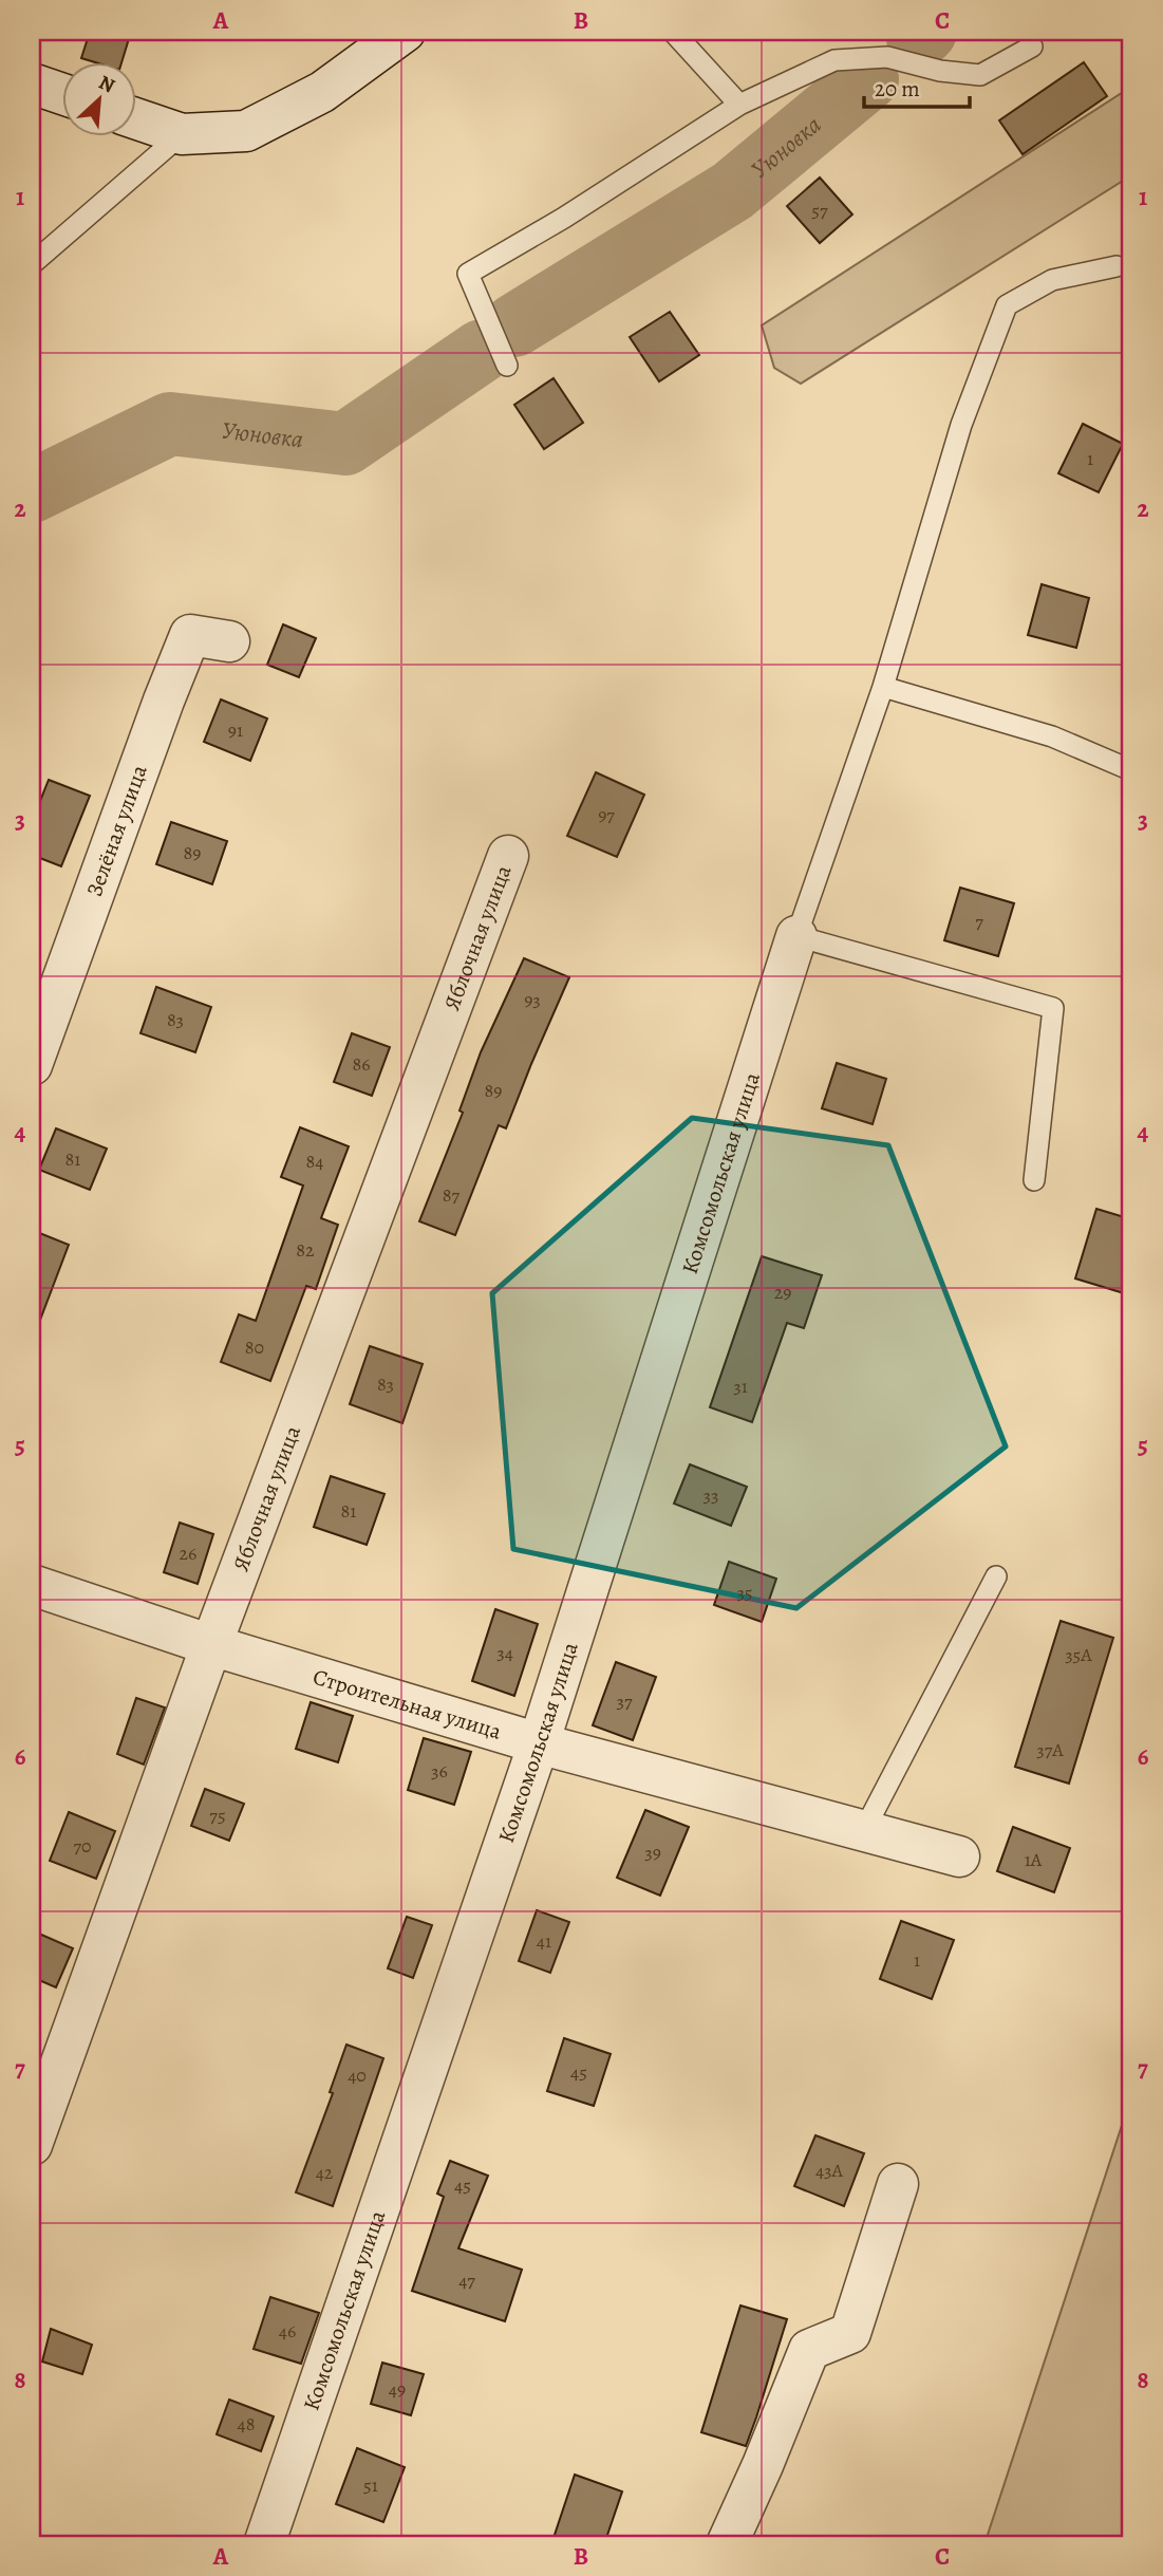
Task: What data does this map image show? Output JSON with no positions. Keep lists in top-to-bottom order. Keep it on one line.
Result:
{"streets":{"street":["Зелёная улица","Яблочная улица","Комсомольская улица","Строительная улица"]},"crossings":[["Яблочная улица","Строительная улица"],["Комсомольская улица","Строительная улица"]],"water":["Уюновка"],"house_numbers":["57","1","91","97","89","7","93","83","86","89","81","84","87","82","29","80","83","31","33","81","26","35","34","35А","37","37А","36","75","70","39","1А","41","1","45","40","43А","42","45","47","46","49","48","51"],"scale_bar":"20 m","north":"top right","grid":{"columns":["A","B","C"],"rows":["1","2","3","4","5","6","7","8"]}}
